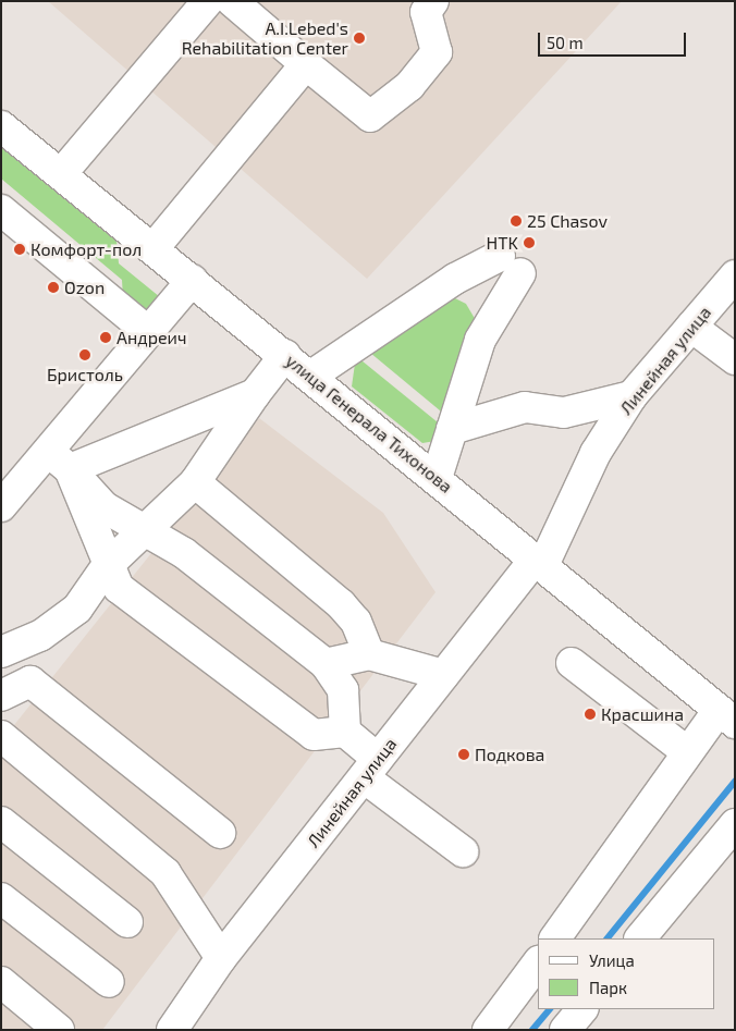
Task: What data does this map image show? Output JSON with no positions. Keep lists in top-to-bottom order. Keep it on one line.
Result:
{"streets":{"main road":["Линейная улица","улица Генерала Тихонова"]},"crossings":[["Линейная улица","улица Генерала Тихонова"]],"places":["A.I.Lebed's Rehabilitation Center","25 Chasov","HTK","Комфорт-пол","Ozon","Андреич","Бристоль","Красшина","Подкова"],"legend":["Улица","Парк"],"scale_bar":"50 m"}
